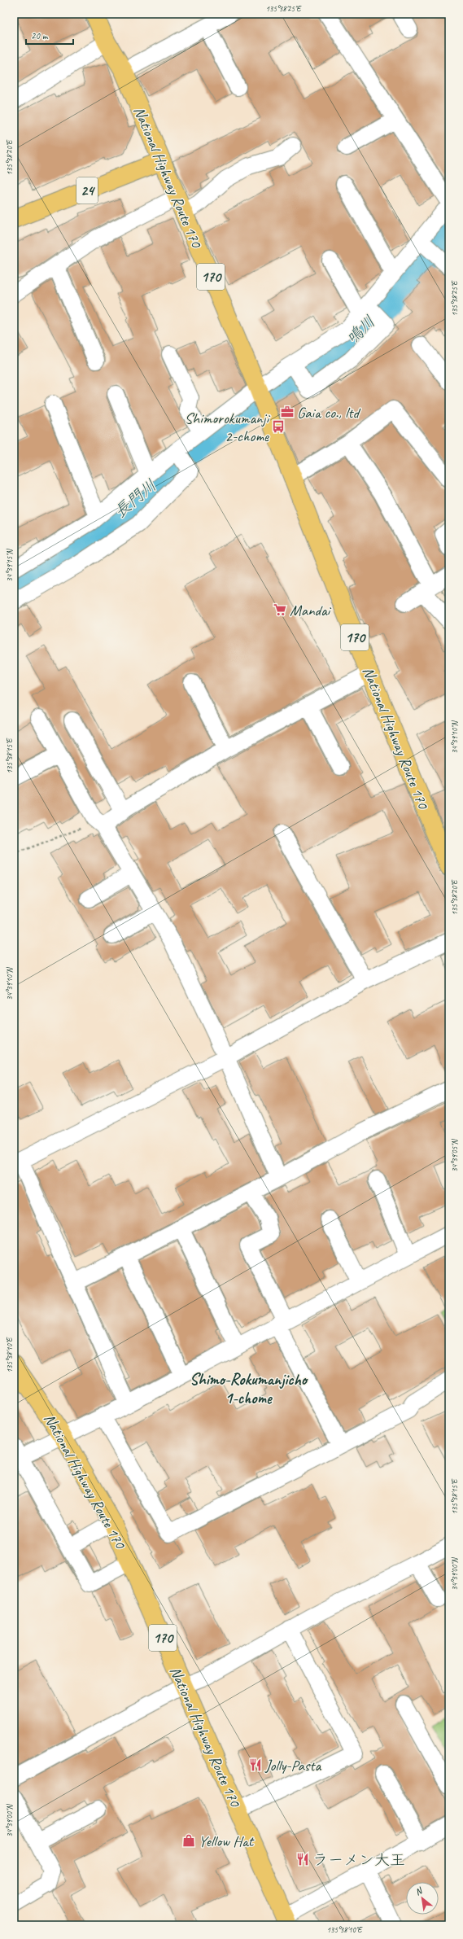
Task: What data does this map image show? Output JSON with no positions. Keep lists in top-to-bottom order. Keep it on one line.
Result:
{"streets":{"main road":["National Highway Route 170","24","170"]},"crossings":[["National Highway Route 170","24"]],"districts":["Shimo-Rokumanjicho 1-chome"],"water":["鳴川","長門川"],"places":{"office":["Gaia co., ltd"],"bus stop":["Shimorokumanji 2-chome"],"supermarket":["Mandai"],"restaurant":["Jolly-Pasta","ラーメン大王"],"shop":["Yellow Hat"]},"scale_bar":"20 m","north":"top left","coordinates":["135°38'25\"E","135°38'20\"E","34°39'15\"N","34°39'10\"N","135°38'15\"E","34°39'05\"N","135°38'10\"E","34°39'00\"N"]}
